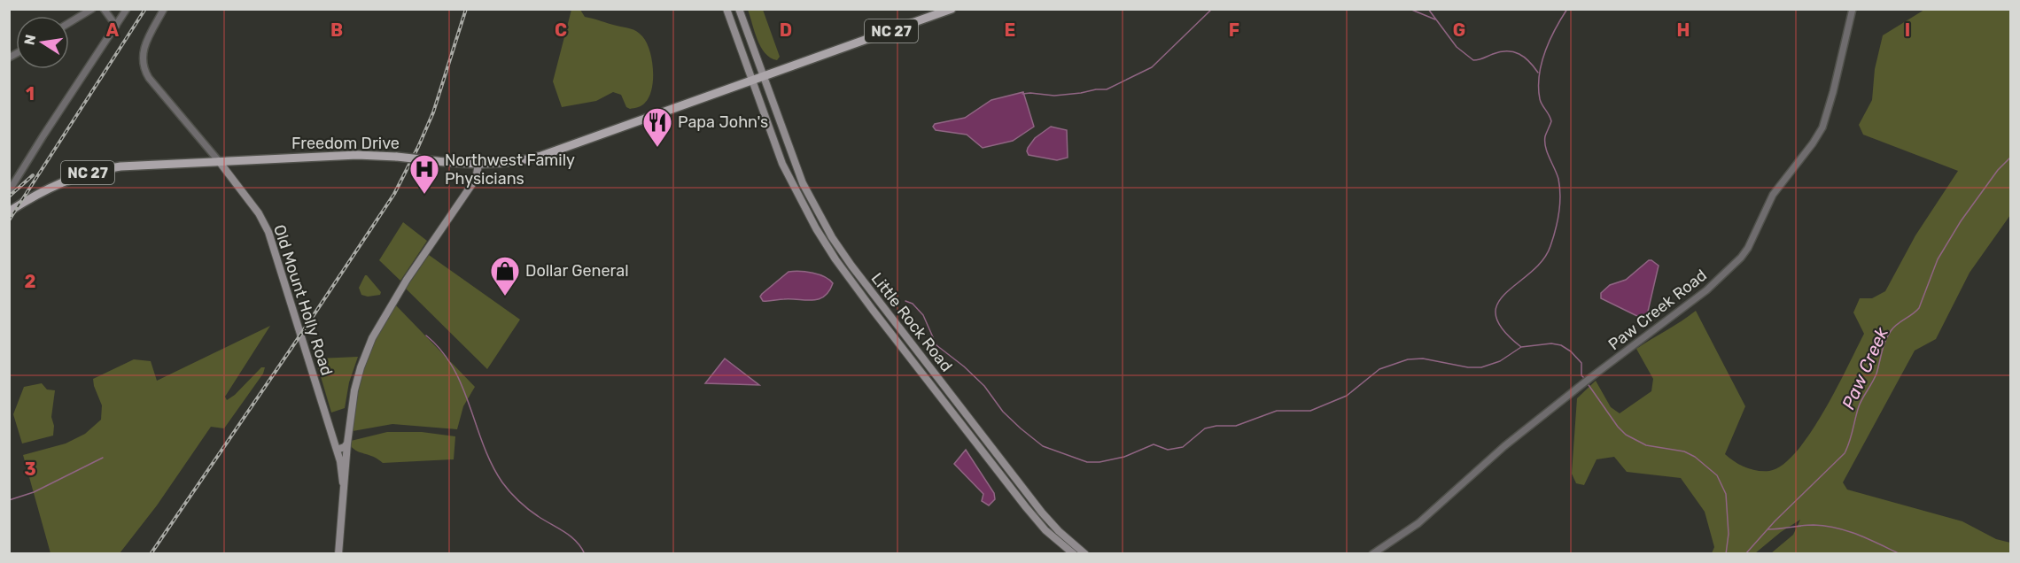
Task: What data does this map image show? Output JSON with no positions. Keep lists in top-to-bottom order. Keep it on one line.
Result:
{"streets":{"main road":["NC 27","Freedom Drive","Old Mount Holly Road","Little Rock Road"],"street":["Paw Creek Road"]},"crossings":[["Freedom Drive","Old Mount Holly Road"],["Freedom Drive","Little Rock Road"]],"water":["Paw Creek"],"places":{"restaurant":["Papa John's"],"hospital":["Northwest Family Physicians"],"shop":["Dollar General"]},"north":"left","grid":{"columns":["A","B","C","D","E","F","G","H","I"],"rows":["1","2","3"]}}
